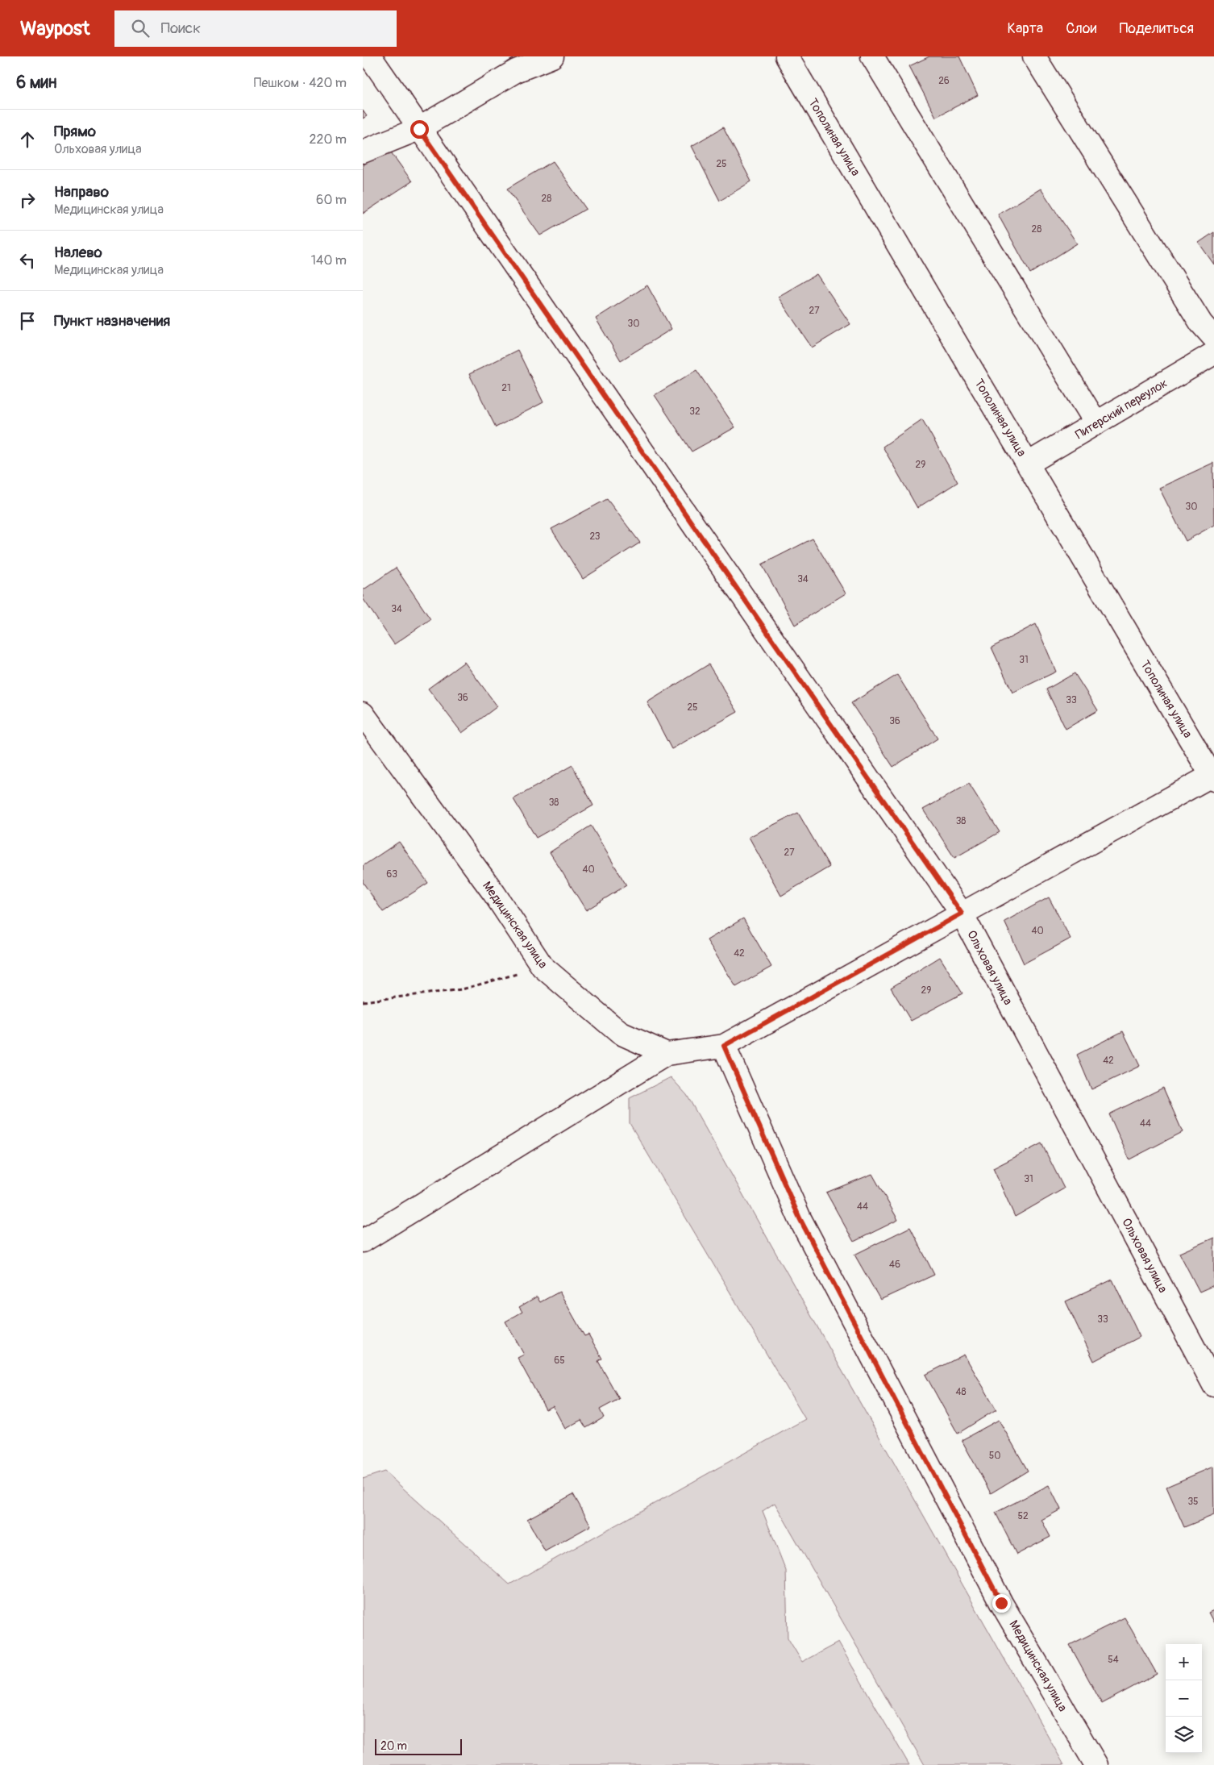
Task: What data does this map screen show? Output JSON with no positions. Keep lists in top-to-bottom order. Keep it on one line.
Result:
{"streets":{"street":["Тополиная улица","Питерский переулок","Медицинская улица","Ольховая улица"]},"crossings":[["Тополиная улица","Питерский переулок"]],"house_numbers":["26","25","28","28","27","30","21","32","29","30","23","34","34","31","36","33","25","36","38","38","27","40","63","40","42","29","42","44","31","44","46","33","65","48","50","35","52","54"],"scale_bar":"20 m","page":{"header":"Waypost","search":"Поиск","nav":["Карта","Слои","Поделиться"],"heading":["6 мин","Пешком · 420 m"],"list":[["Прямо","Ольховая улица","220 m"],["Направо","Медицинская улица","60 m"],["Налево","Медицинская улица","140 m"],"Пункт назначения"],"map_buttons":["+","−"],"scale":"20 m"}}
